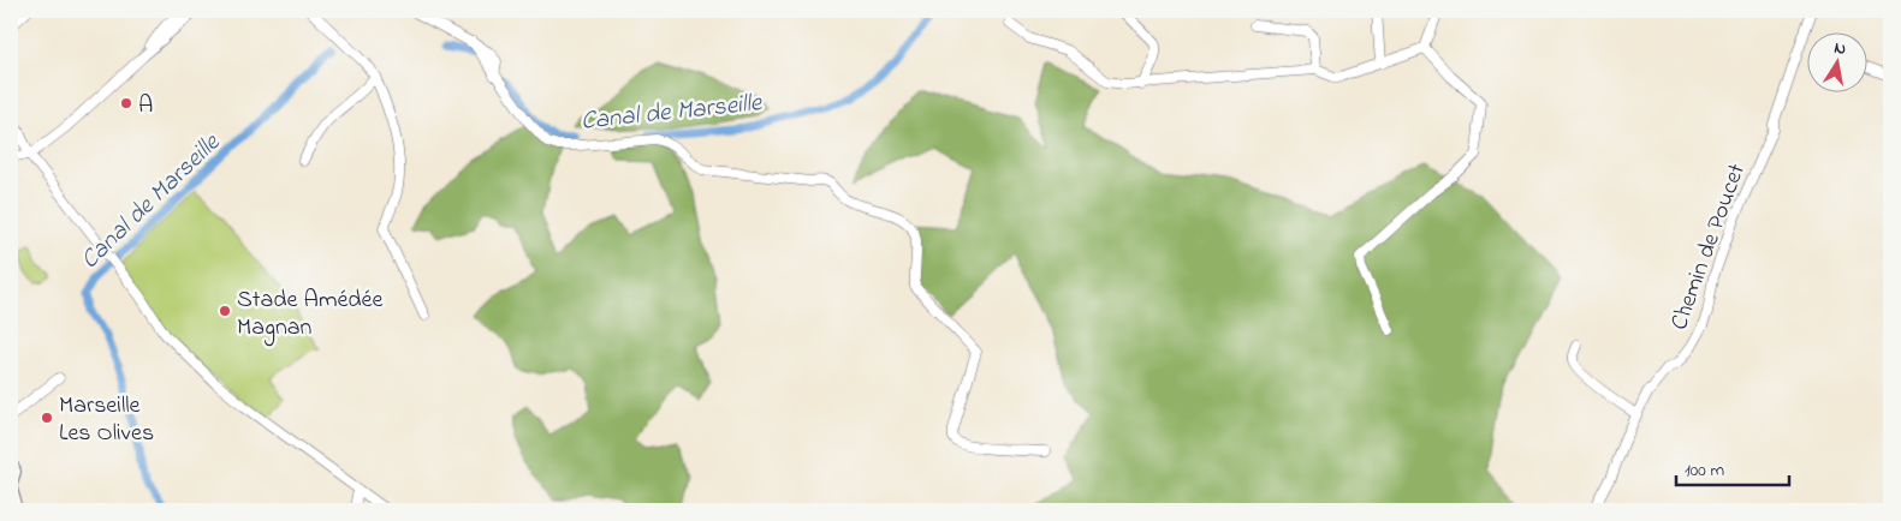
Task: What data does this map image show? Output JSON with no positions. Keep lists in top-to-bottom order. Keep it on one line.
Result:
{"streets":{"street":["Chemin de Poucet"]},"water":["Canal de Marseille"],"places":["A","Stade Amédée Magnan","Marseille Les Olives"],"scale_bar":"100 m","north":"top"}
